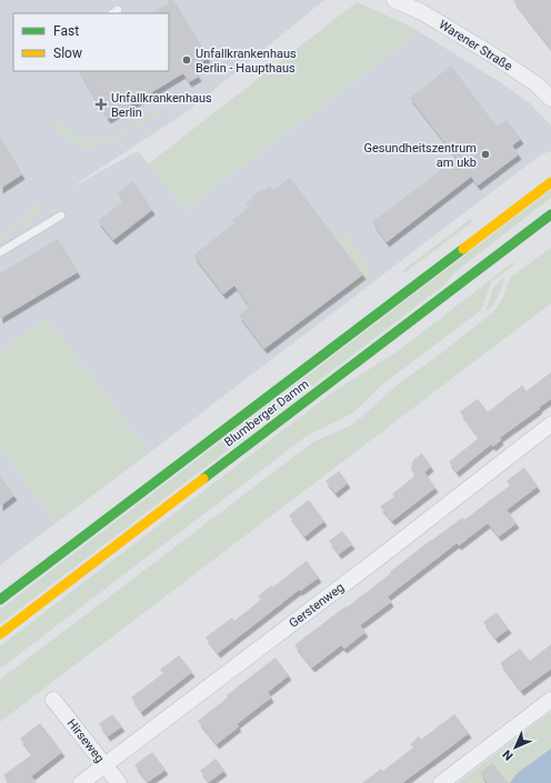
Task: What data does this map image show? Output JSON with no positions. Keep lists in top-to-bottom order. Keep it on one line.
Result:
{"streets":{"main road":["Blumberger Damm"],"street":["Warener Straße","Gerstenweg","Hirseweg"]},"crossings":[["Gerstenweg","Hirseweg"]],"places":{"other":["Unfallkrankenhaus Berlin - Haupthaus","Gesundheitszentrum am ukb"],"health":["Unfallkrankenhaus Berlin"]},"legend":["Fast","Slow"],"north":"bottom left"}
